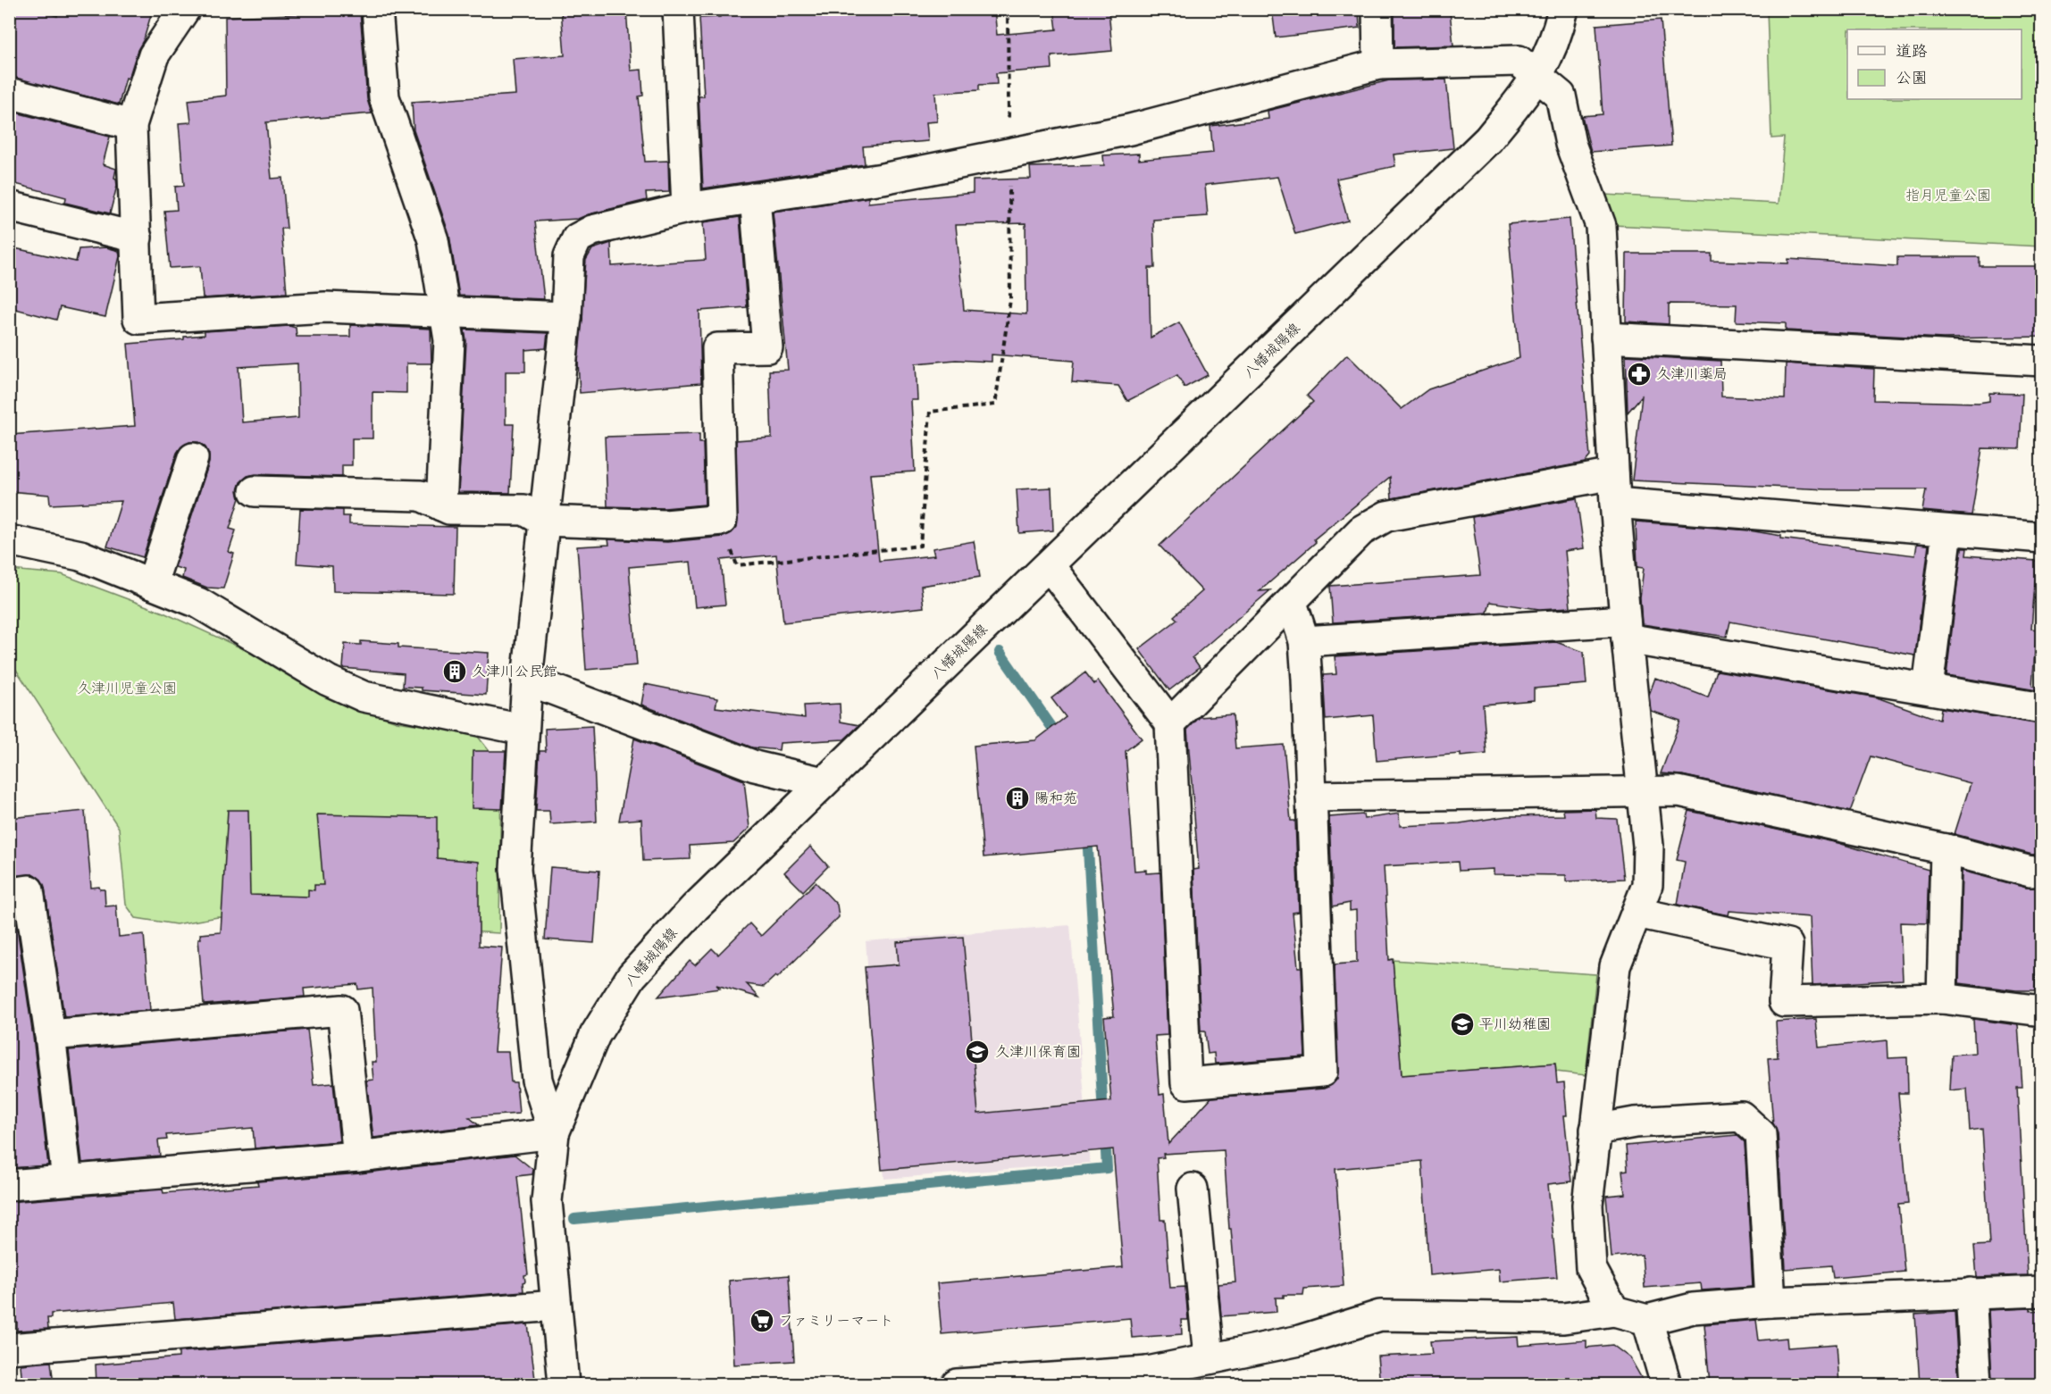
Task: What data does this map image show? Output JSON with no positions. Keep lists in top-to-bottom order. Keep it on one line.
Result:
{"streets":{"street":["八幡城陽線"]},"parks":["指月児童公園","久津川児童公園"],"places":{"pharmacy":["久津川薬局"],"building":["久津川公民館","陽和苑"],"school or university":["平川幼稚園","久津川保育園"],"supermarket":["ファミリーマート"]},"legend":["道路","公園"]}
